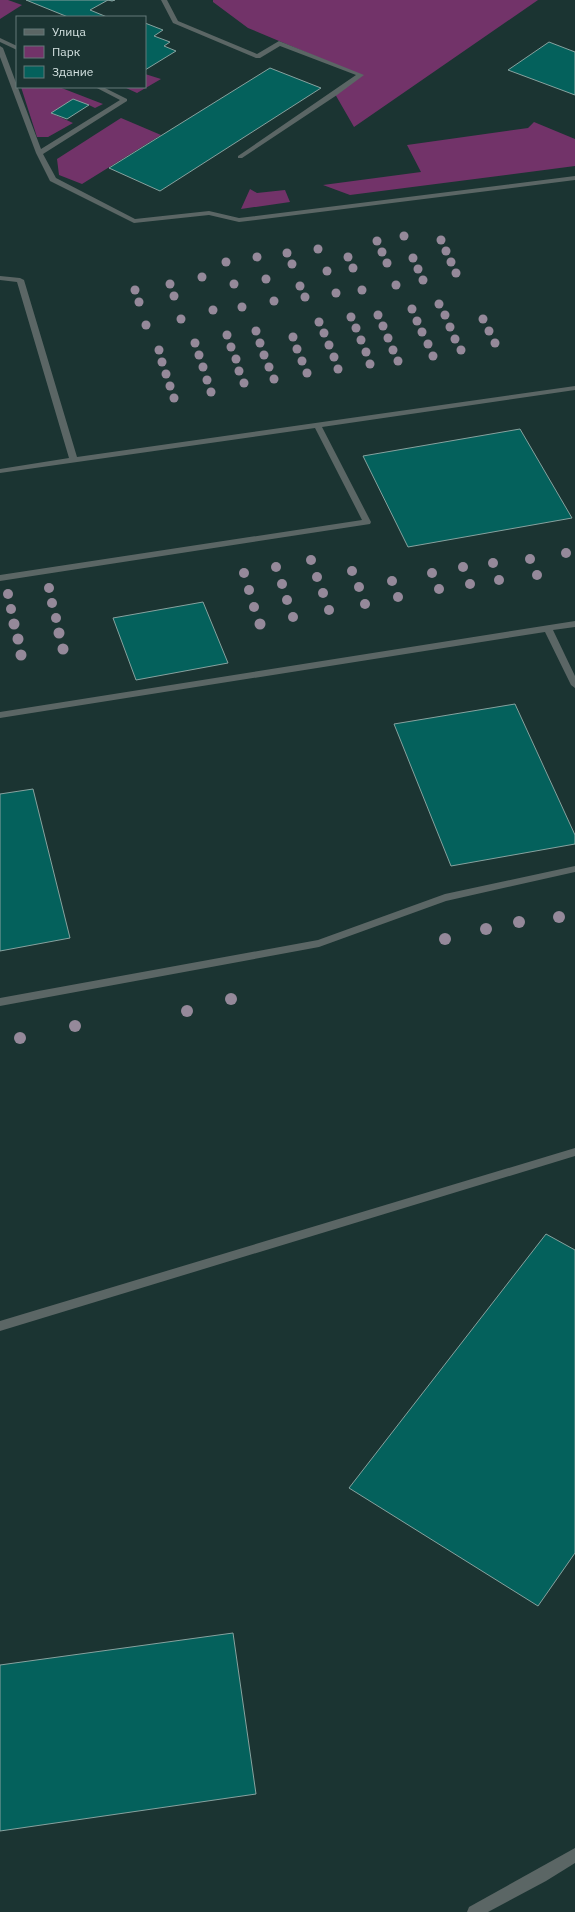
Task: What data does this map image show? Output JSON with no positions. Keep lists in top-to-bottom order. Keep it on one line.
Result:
{"legend":["Улица","Парк","Здание"]}
